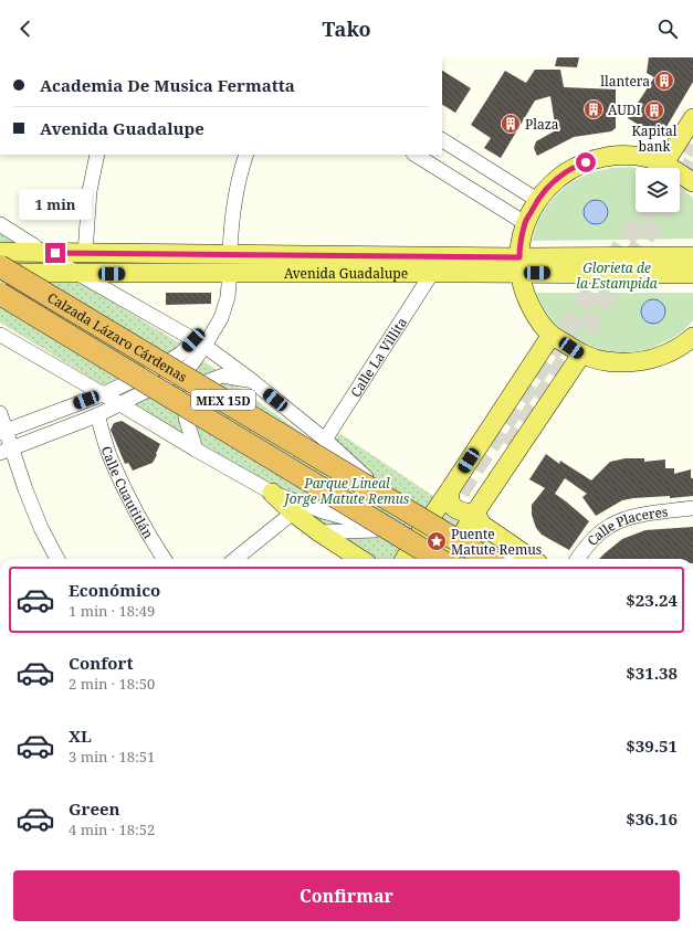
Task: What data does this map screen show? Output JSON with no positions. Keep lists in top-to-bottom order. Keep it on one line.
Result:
{"streets":{"highway":["Calzada Lázaro Cárdenas","MEX 15D"],"main road":["Avenida Guadalupe"],"street":["Calle La Villita","Calle Cuautitlán","Calle Placeres"]},"crossings":[["Avenida Guadalupe","Calzada Lázaro Cárdenas"],["Avenida Guadalupe","Calle La Villita"],["Calzada Lázaro Cárdenas","Calle La Villita"]],"parks":["Glorieta de la Estampida","Parque Lineal Jorge Matute Remus"],"places":{"building":["llantera","AUDI","Kapital bank","Plaza"],"place":["Puente Matute Remus"]},"page":{"header":"Tako","banner":["Academia De Musica Fermatta","Avenida Guadalupe"],"bubble":"1 min","list":[{"name":"Económico","note":"1 min · 18:49","value":"$23.24"},{"name":"Confort","note":"2 min · 18:50","value":"$31.38"},{"name":"XL","note":"3 min · 18:51","value":"$39.51"},{"name":"Green","note":"4 min · 18:52","value":"$36.16"}],"buttons":"Confirmar"}}
